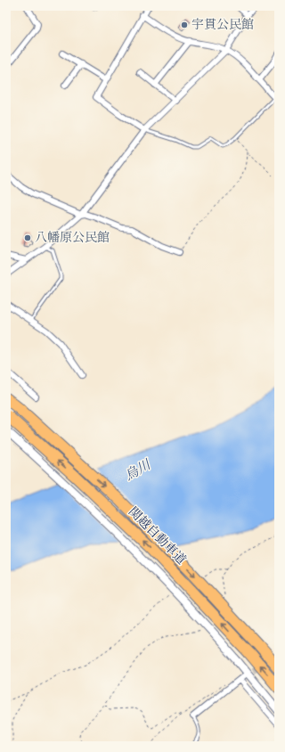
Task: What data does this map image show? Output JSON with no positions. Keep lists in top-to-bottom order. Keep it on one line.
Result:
{"streets":{"highway":["関越自動車道"]},"water":["烏川"],"places":["宇貫公民館","八幡原公民館"]}
